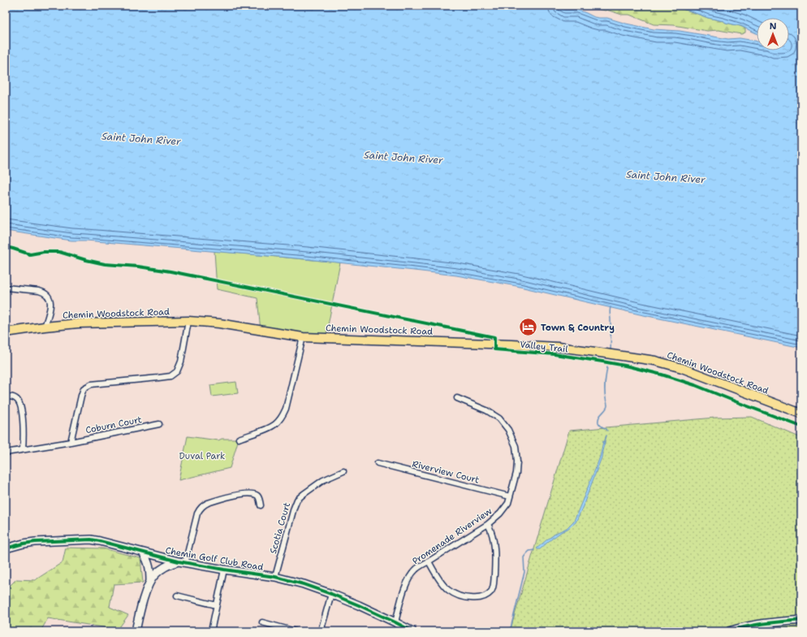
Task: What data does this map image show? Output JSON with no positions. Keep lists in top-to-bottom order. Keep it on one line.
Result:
{"streets":{"main road":["Chemin Woodstock Road"],"street":["Coburn Court","Riverview Court","Scotia Court","Promenade Riverview","Chemin Golf Club Road"],"cycle path":["Valley Trail"]},"crossings":[["Riverview Court","Promenade Riverview"],["Scotia Court","Chemin Golf Club Road"],["Promenade Riverview","Chemin Golf Club Road"]],"water":["Saint John River"],"parks":["Duval Park"],"places":{"hotel":["Town & Country"]},"north":"top"}
